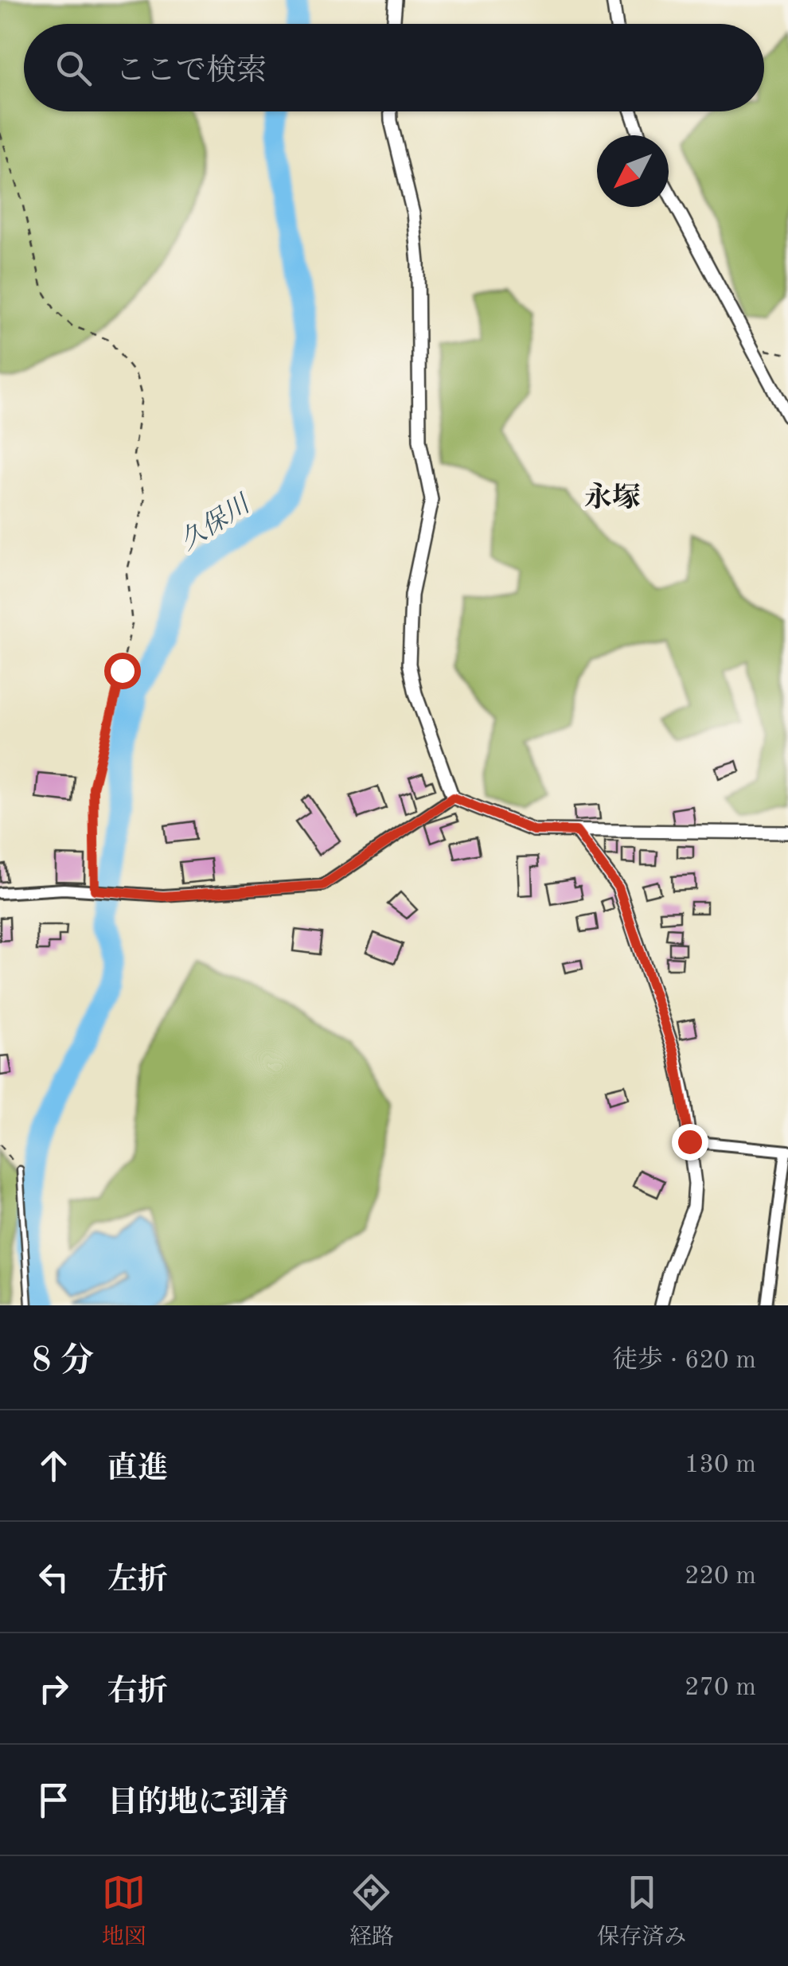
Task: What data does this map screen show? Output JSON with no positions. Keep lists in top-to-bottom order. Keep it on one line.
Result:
{"districts":["永塚"],"water":["久保川"],"north":"bottom left","page":{"search":"ここで検索","heading":["8 分","徒歩 · 620 m"],"list":[["直進","130 m"],["左折","220 m"],["右折","270 m"],"目的地に到着"],"nav":["地図","経路","保存済み"]}}
